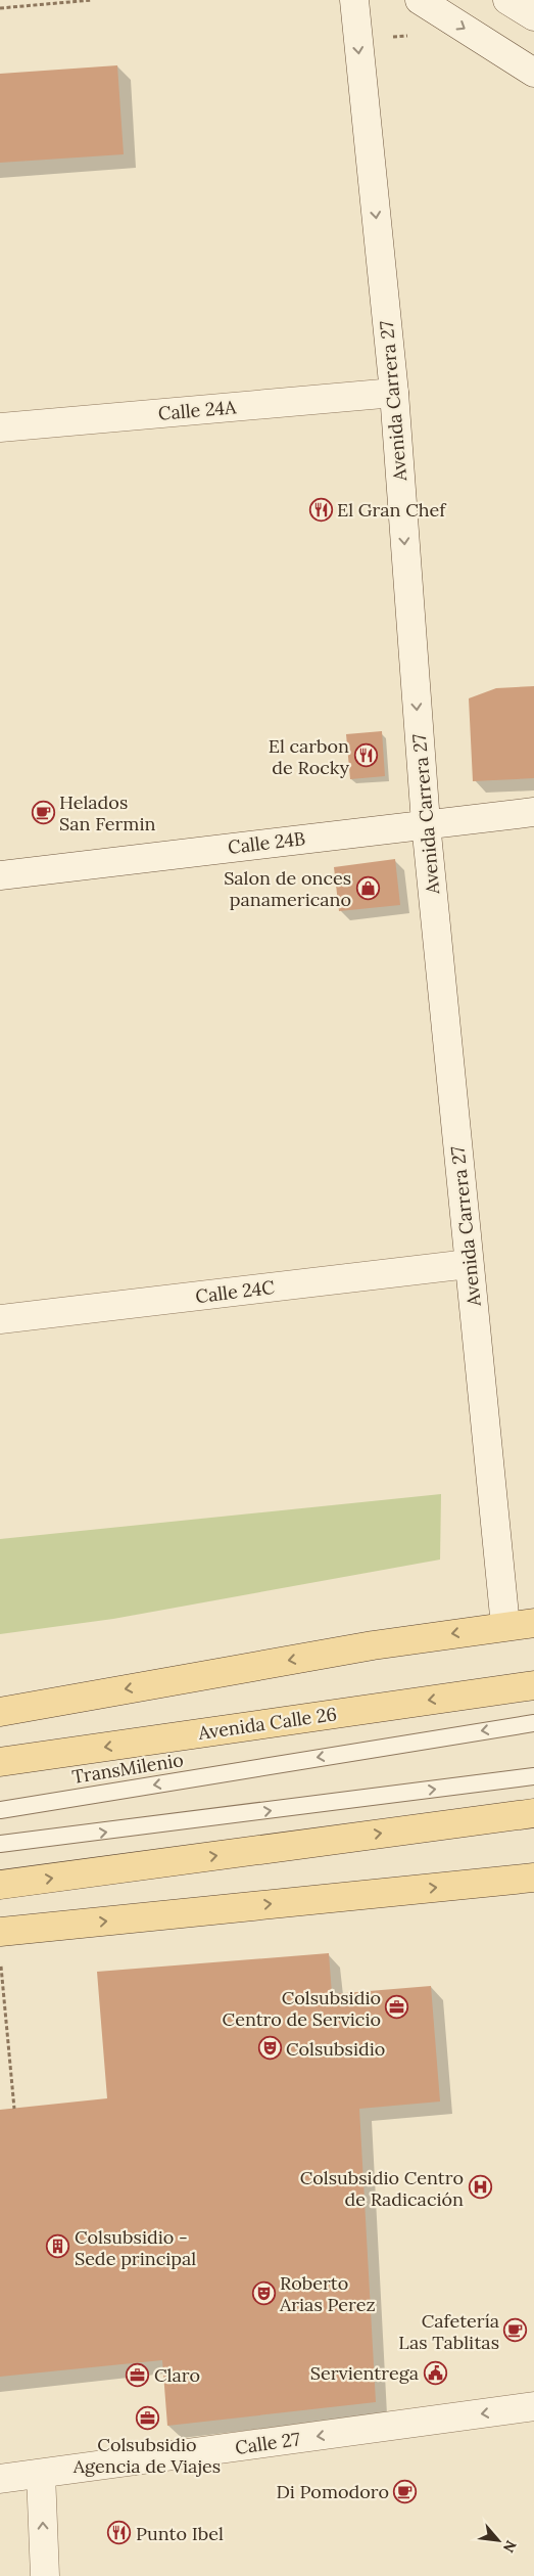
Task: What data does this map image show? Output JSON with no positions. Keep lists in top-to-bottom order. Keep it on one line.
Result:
{"streets":{"main road":["Avenida Calle 26"],"street":["Avenida Carrera 27","Calle 24A","Calle 24B","Calle 24C","Calle 27"],"lane":["TransMilenio"]},"crossings":[["Avenida Carrera 27","Calle 24A"],["Avenida Carrera 27","Calle 24B"],["Avenida Carrera 27","Calle 24C"]],"one_way":["Avenida Carrera 27","Calle 27"],"places":{"restaurant":["El Gran Chef","El carbon de Rocky","Punto Ibel"],"cafe":["Helados San Fermin","Cafetería Las Tablitas","Di Pomodoro"],"shop":["Salon de onces panamericano"],"office":["Colsubsidio Centro de Servicio","Claro","Colsubsidio Agencia de Viajes"],"theatre":["Colsubsidio","Roberto Arias Perez"],"hospital":["Colsubsidio Centro de Radicación"],"building":["Colsubsidio - Sede principal"],"public building":["Servientrega"]},"north":"bottom right"}
